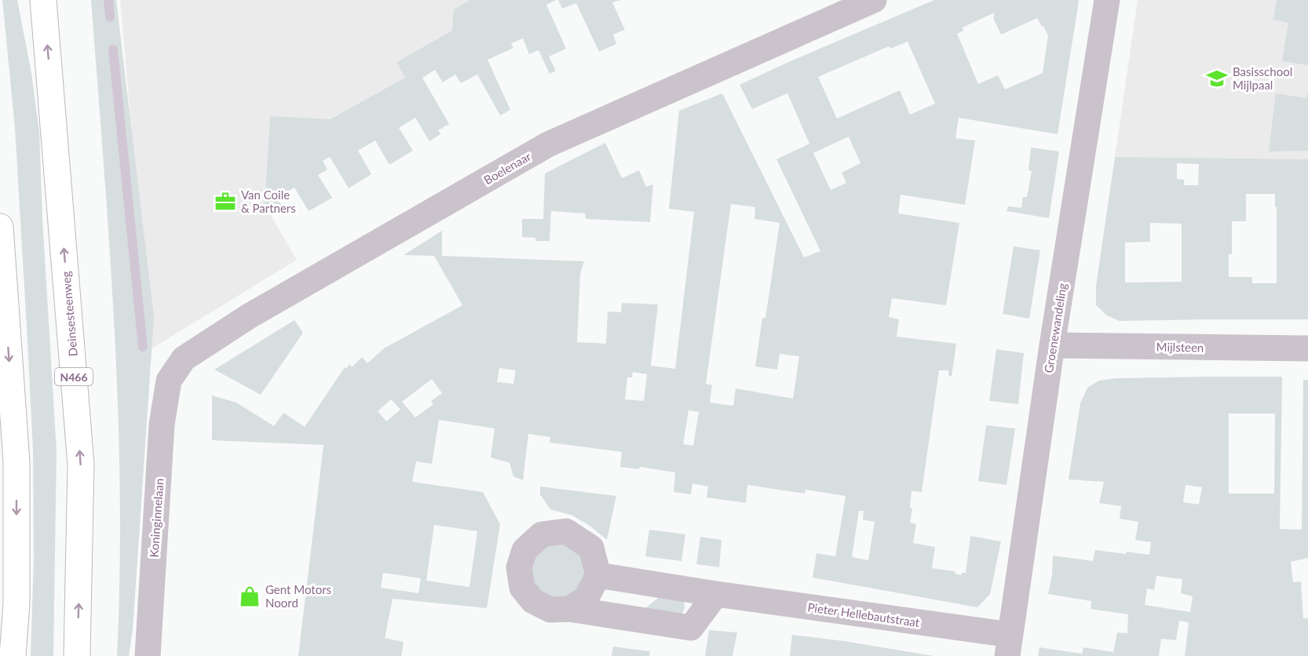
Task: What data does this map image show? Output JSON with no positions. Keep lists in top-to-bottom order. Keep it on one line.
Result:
{"streets":{"highway":["Deinsesteenweg","N466"],"street":["Boelenaar","Groenewandeling","Mijlsteen","Koninginnelaan","Pieter Hellebautstraat"]},"crossings":[["Boelenaar","Koninginnelaan"],["Groenewandeling","Mijlsteen"],["Groenewandeling","Pieter Hellebautstraat"]],"places":{"school or university":["Basisschool Mijlpaal"],"office":["Van Coile & Partners"],"shop":["Gent Motors Noord"]}}
